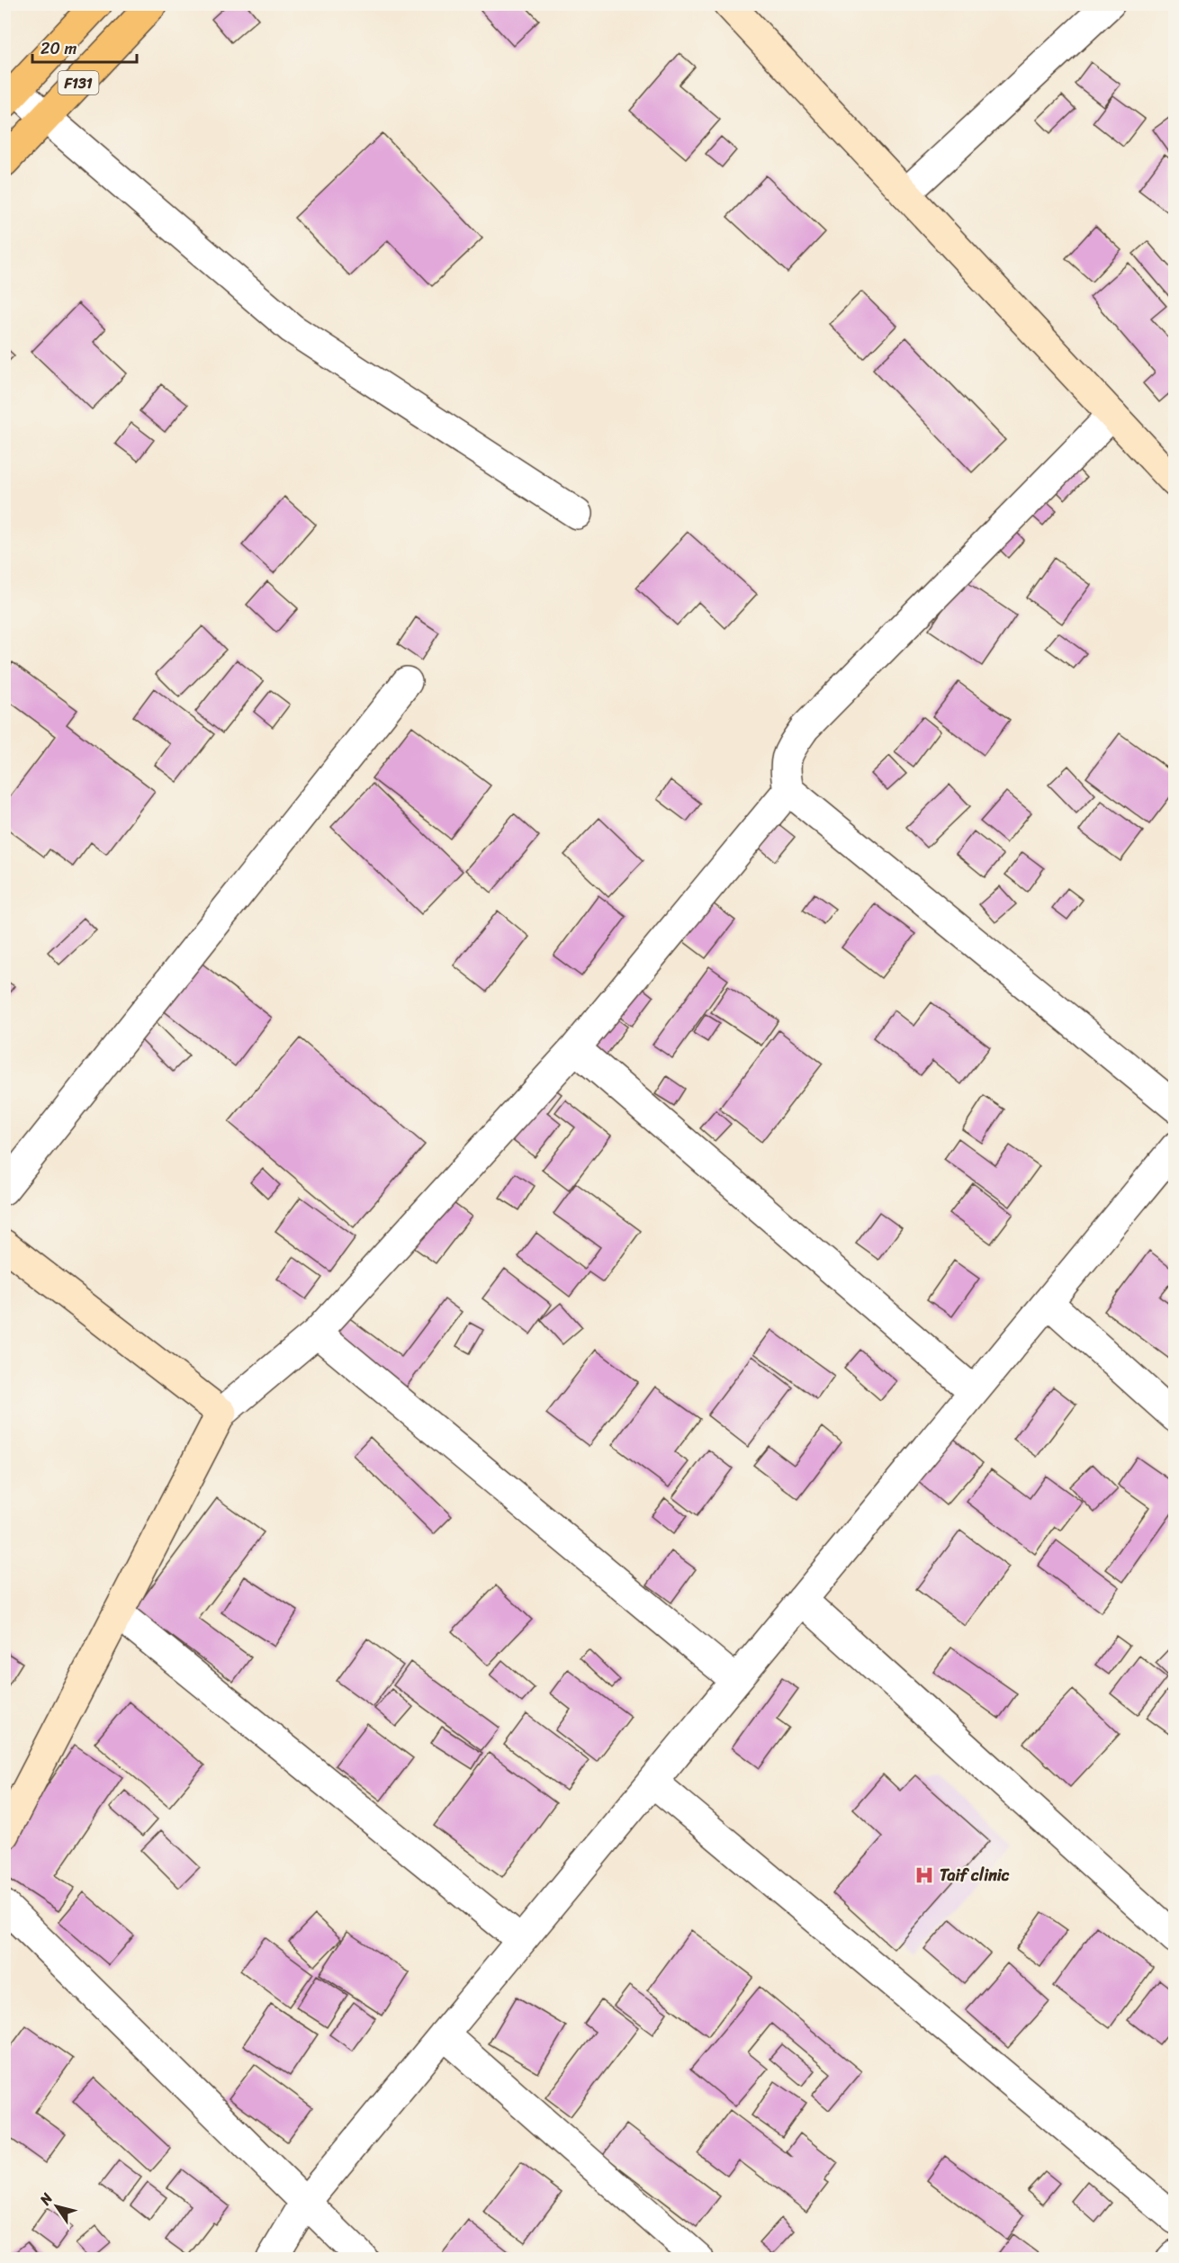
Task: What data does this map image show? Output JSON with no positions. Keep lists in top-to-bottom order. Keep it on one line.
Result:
{"streets":{"main road":["F131"]},"places":{"hospital":["Taif clinic"]},"scale_bar":"20 m","north":"top left"}
